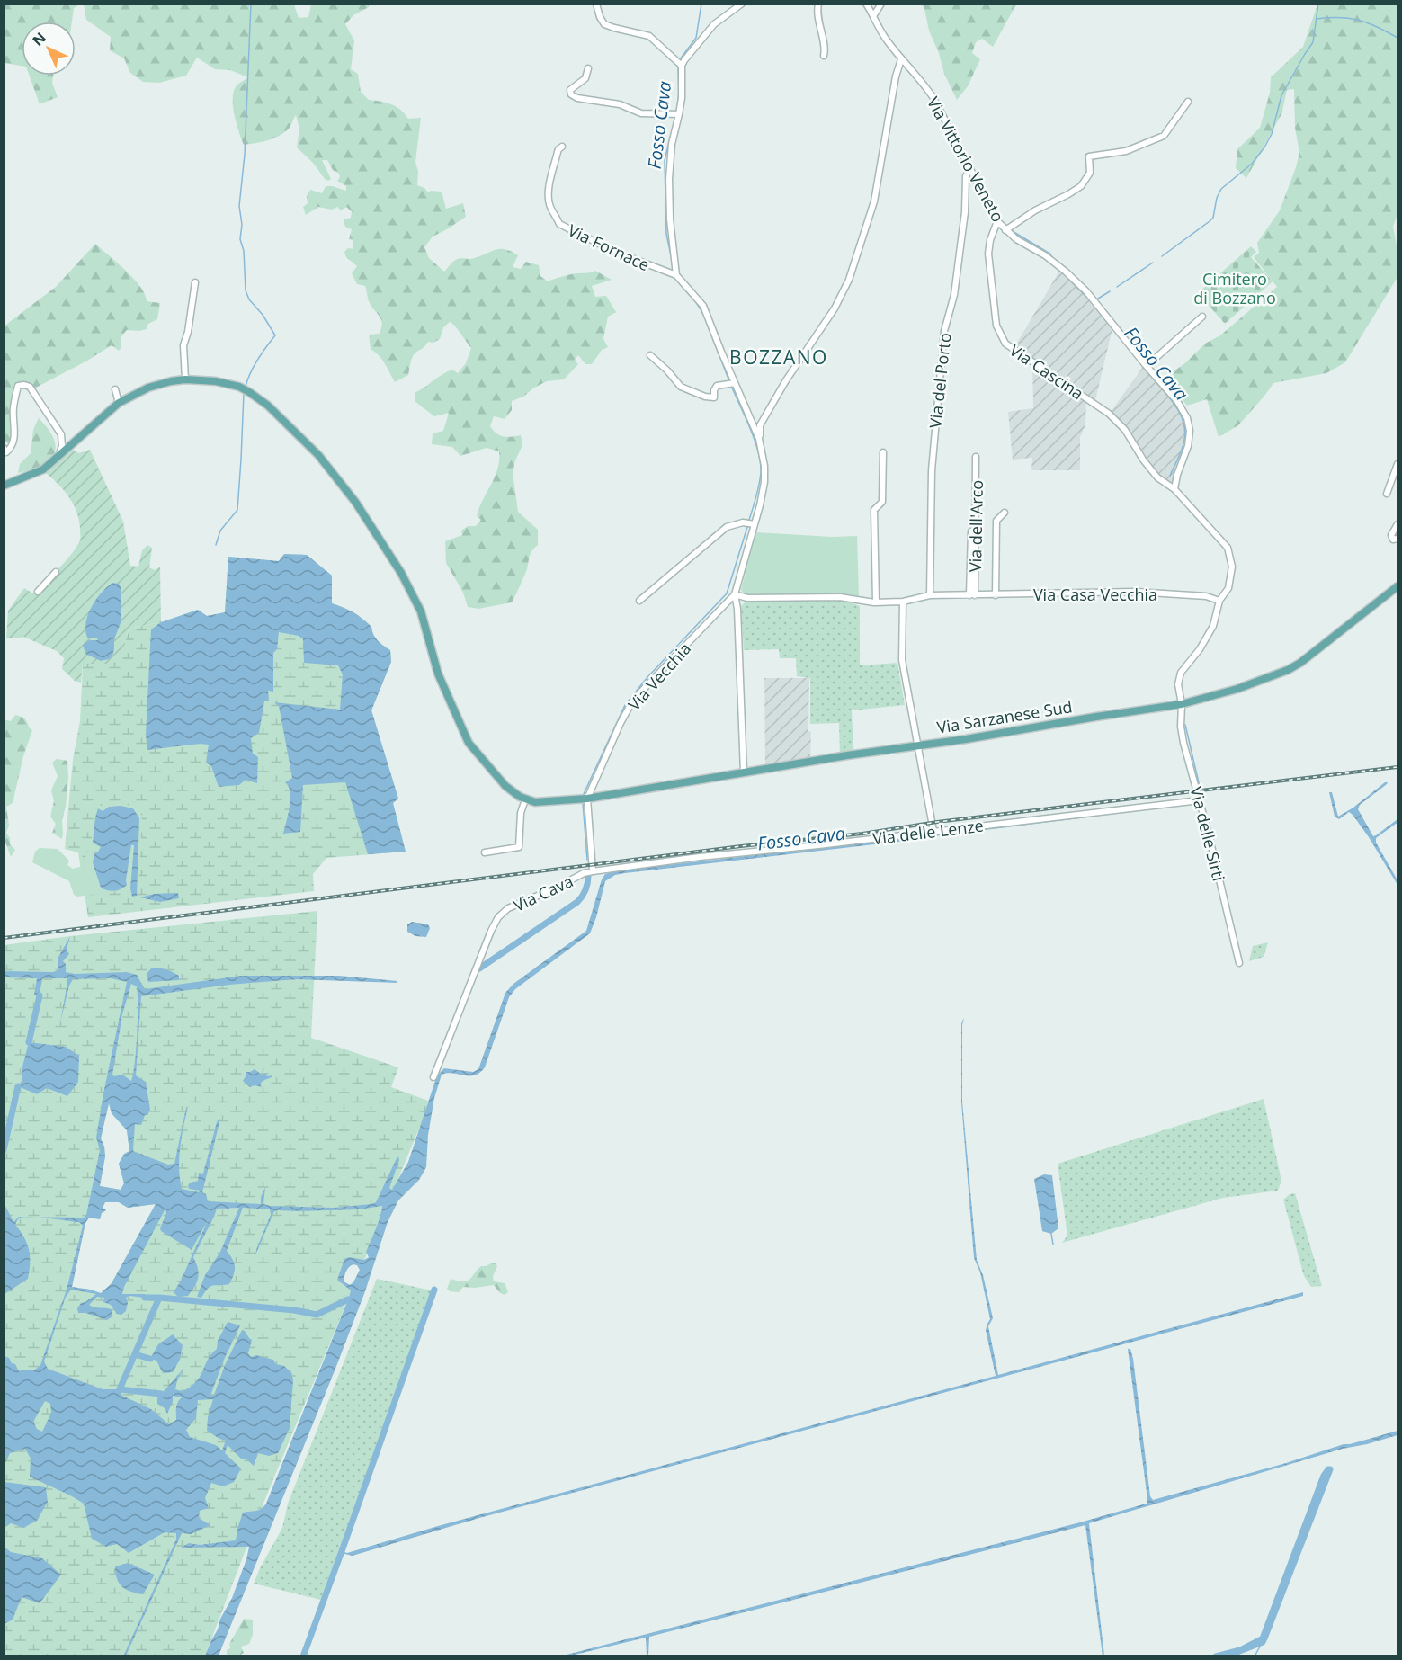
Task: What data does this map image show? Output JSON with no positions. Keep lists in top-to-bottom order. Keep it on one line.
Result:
{"streets":{"main road":["Via Sarzanese Sud"],"street":["Via Vittorio Veneto","Via Fornace","Via Cascina","Via del Porto","Via dell'Arco","Via Casa Vecchia","Via Vecchia","Via delle Lenze","Via delle Sirti","Via Cava"]},"crossings":[["Via Vittorio Veneto","Via Cascina"],["Via Vittorio Veneto","Via del Porto"],["Via del Porto","Via Casa Vecchia"],["Via dell'Arco","Via Casa Vecchia"],["Via Casa Vecchia","Via Vecchia"],["Via Vecchia","Via Sarzanese Sud"],["Via Vecchia","Via Cava"],["Via Sarzanese Sud","Via delle Sirti"],["Via Sarzanese Sud","Via Cava"],["Via delle Lenze","Via delle Sirti"],["Via delle Lenze","Via Cava"]],"districts":["BOZZANO"],"water":["Fosso Cava"],"parks":["Cimitero di Bozzano"],"north":"top left"}
